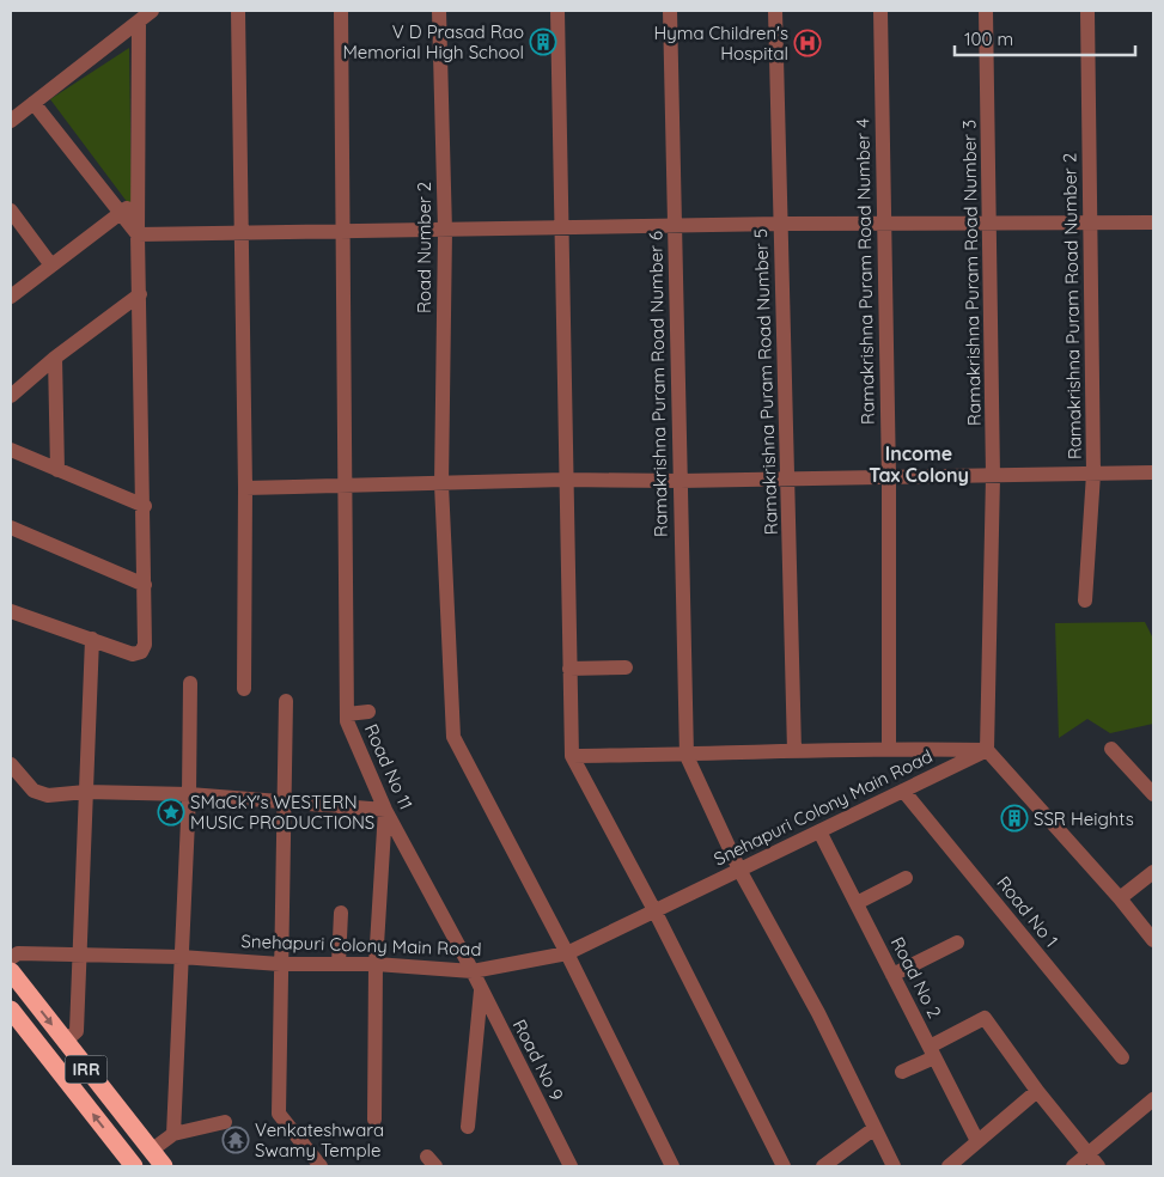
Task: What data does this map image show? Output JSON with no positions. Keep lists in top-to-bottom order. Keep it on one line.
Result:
{"streets":{"highway":["IRR"],"street":["Road Number 2","Ramakrishna Puram Road Number 4","Ramakrishna Puram Road Number 3","Ramakrishna Puram Road Number 2","Ramakrishna Puram Road Number 5","Ramakrishna Puram Road Number 6","Road No 11","Snehapuri Colony Main Road","Road No 1","Road No 2","Road No 9"]},"crossings":[["Road Number 2","Snehapuri Colony Main Road"],["Ramakrishna Puram Road Number 3","Snehapuri Colony Main Road"],["Road No 11","Snehapuri Colony Main Road"],["Road No 11","Road No 9"],["Snehapuri Colony Main Road","Road No 1"],["Snehapuri Colony Main Road","Road No 2"],["Snehapuri Colony Main Road","Road No 9"]],"districts":["Income Tax Colony"],"places":{"building":["V D Prasad Rao Memorial High School","SSR Heights"],"hospital":["Hyma Children's Hospital"],"place":["SMaCkY's WESTERN MUSIC PRODUCTIONS"],"temple":["Venkateshwara Swamy Temple"]},"scale_bar":"100 m"}
